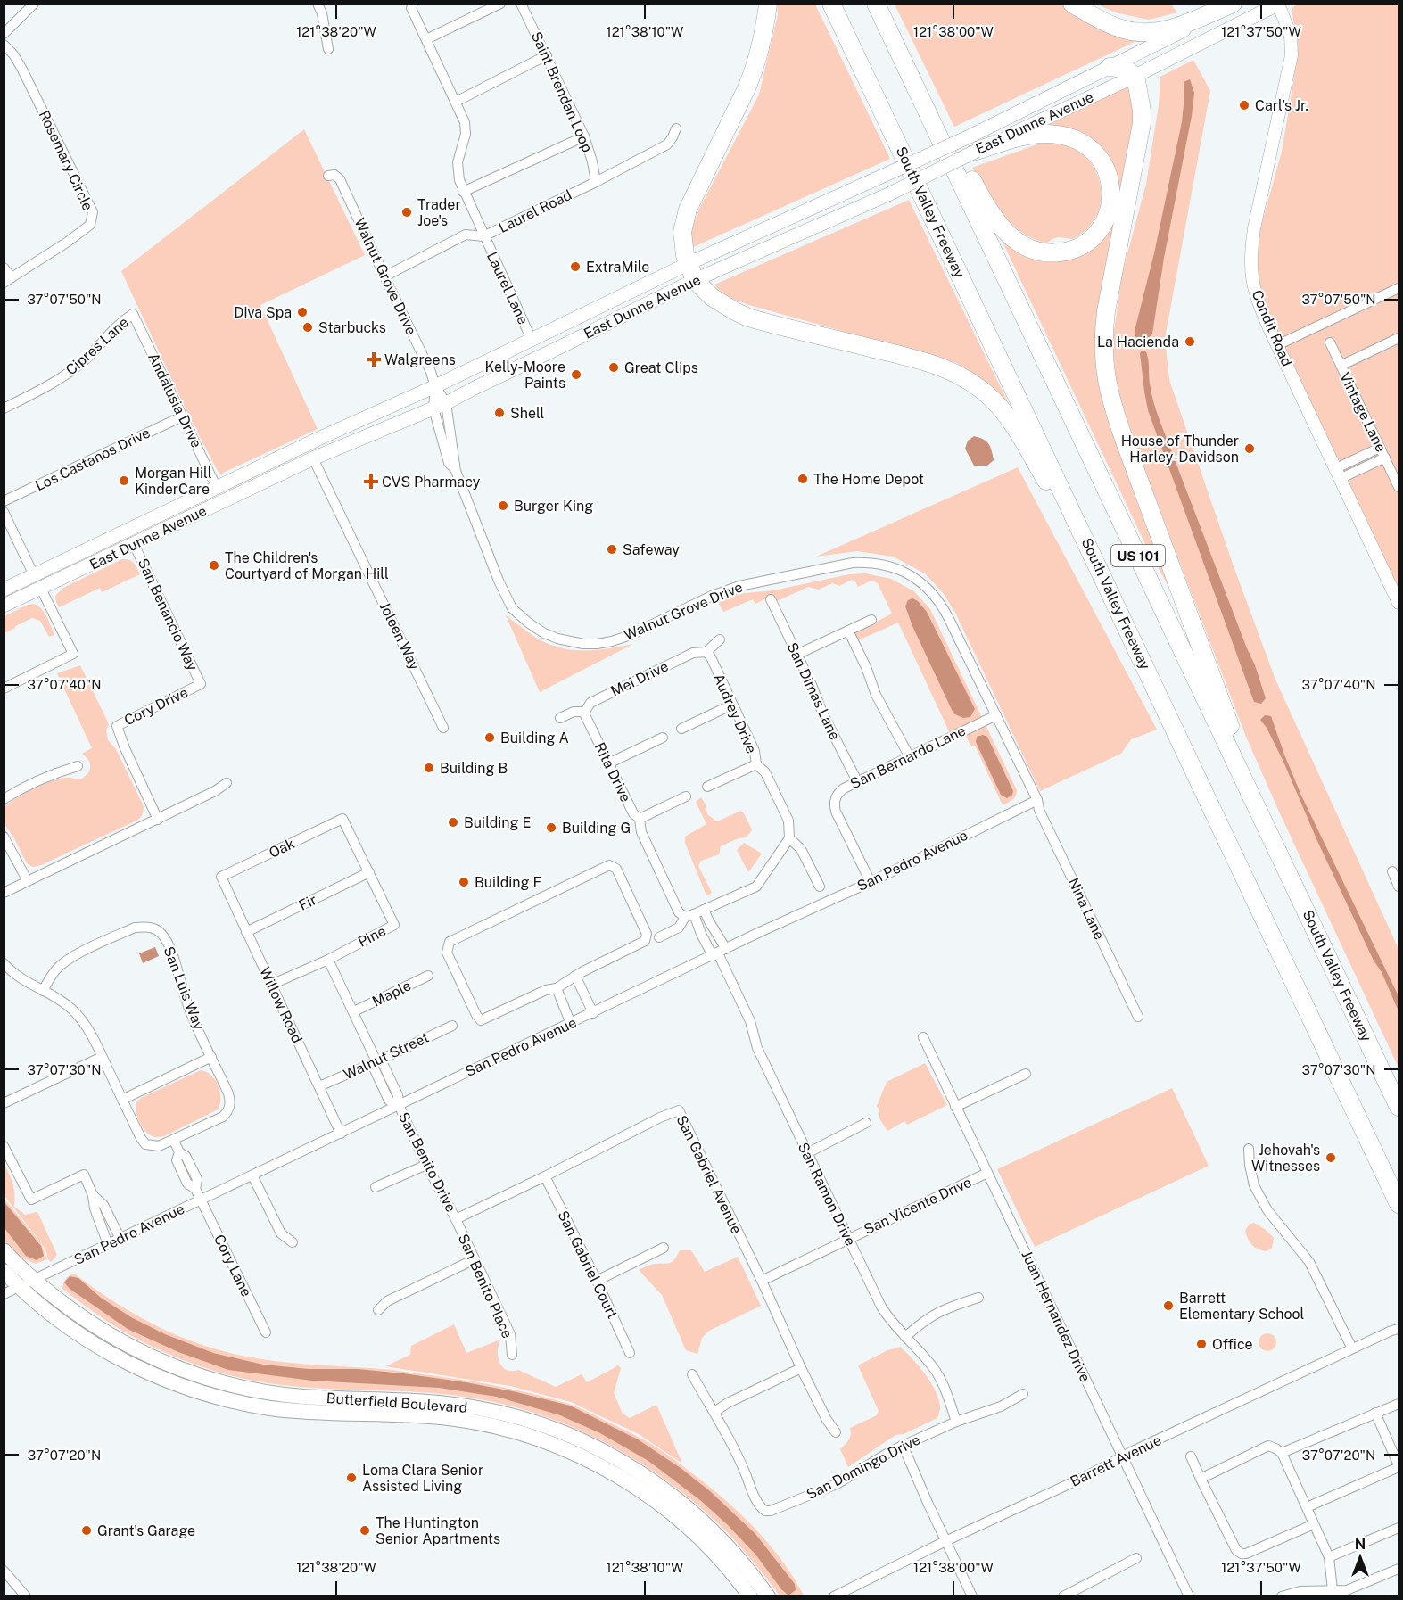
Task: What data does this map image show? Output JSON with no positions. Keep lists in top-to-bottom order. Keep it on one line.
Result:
{"streets":{"highway":["South Valley Freeway","US 101"],"main road":["East Dunne Avenue","Butterfield Boulevard"],"street":["Saint Brendan Loop","Rosemary Circle","Laurel Road","Walnut Grove Drive","Laurel Lane","Condit Road","Cipres Lane","Andalusia Drive","Vintage Lane","Los Castanos Drive","San Benancio Way","Joleen Way","Mei Drive","San Dimas Lane","Cory Drive","Audrey Drive","San Bernardo Lane","Rita Drive","Oak","San Pedro Avenue","Fir","Nina Lane","Pine","San Luis Way","Maple","Willow Road","Walnut Street","San Benito Drive","San Gabriel Avenue","San Ramon Drive","San Vicente Drive","San Gabriel Court","Cory Lane","San Benito Place","Juan Hernandez Drive","Barrett Avenue","San Domingo Drive"]},"crossings":[["Saint Brendan Loop","Laurel Road"],["East Dunne Avenue","Walnut Grove Drive"],["East Dunne Avenue","Laurel Lane"],["East Dunne Avenue","Condit Road"],["East Dunne Avenue","Andalusia Drive"],["East Dunne Avenue","San Benancio Way"],["East Dunne Avenue","Joleen Way"],["Laurel Road","Walnut Grove Drive"],["Laurel Road","Laurel Lane"],["Walnut Grove Drive","San Bernardo Lane"],["Walnut Grove Drive","San Pedro Avenue"],["Walnut Grove Drive","Nina Lane"],["Cipres Lane","Andalusia Drive"],["Andalusia Drive","Los Castanos Drive"],["San Benancio Way","Cory Drive"],["Mei Drive","Audrey Drive"],["Mei Drive","Rita Drive"],["San Dimas Lane","San Bernardo Lane"],["San Bernardo Lane","San Pedro Avenue"],["Rita Drive","San Ramon Drive"],["Oak","Pine"],["Oak","Willow Road"],["San Pedro Avenue","Nina Lane"],["San Pedro Avenue","Willow Road"],["San Pedro Avenue","San Benito Drive"],["San Pedro Avenue","San Ramon Drive"],["San Pedro Avenue","Cory Lane"],["San Pedro Avenue","Butterfield Boulevard"],["Fir","Pine"],["Fir","Willow Road"],["Pine","Willow Road"],["Pine","San Benito Drive"],["Maple","San Benito Drive"],["Willow Road","Walnut Street"],["Walnut Street","San Benito Drive"],["San Benito Drive","San Gabriel Avenue"],["San Benito Drive","San Benito Place"],["San Gabriel Avenue","San Vicente Drive"],["San Gabriel Avenue","San Gabriel Court"],["San Gabriel Avenue","San Benito Place"],["San Ramon Drive","San Vicente Drive"],["San Ramon Drive","San Domingo Drive"],["San Vicente Drive","Juan Hernandez Drive"],["Juan Hernandez Drive","Barrett Avenue"]],"places":{"other":["Carl's Jr.","Trader Joe's","ExtraMile","Diva Spa","Starbucks","La Hacienda","Great Clips","Kelly-Moore Paints","Shell","House of Thunder Harley-Davidson","The Home Depot","Morgan Hill KinderCare","Burger King","Safeway","The Children's Courtyard of Morgan Hill","Building A","Building B","Building E","Building G","Building F","Jehovah's Witnesses","Barrett Elementary School","Office","Loma Clara Senior Assisted Living","Grant's Garage","The Huntington Senior Apartments"],"health":["Walgreens","CVS Pharmacy"]},"north":"top","coordinates":["121°38'20\"W","121°38'10\"W","121°38'00\"W","121°37'50\"W","37°07'50\"N","37°07'40\"N","37°07'30\"N","37°07'20\"N"]}
